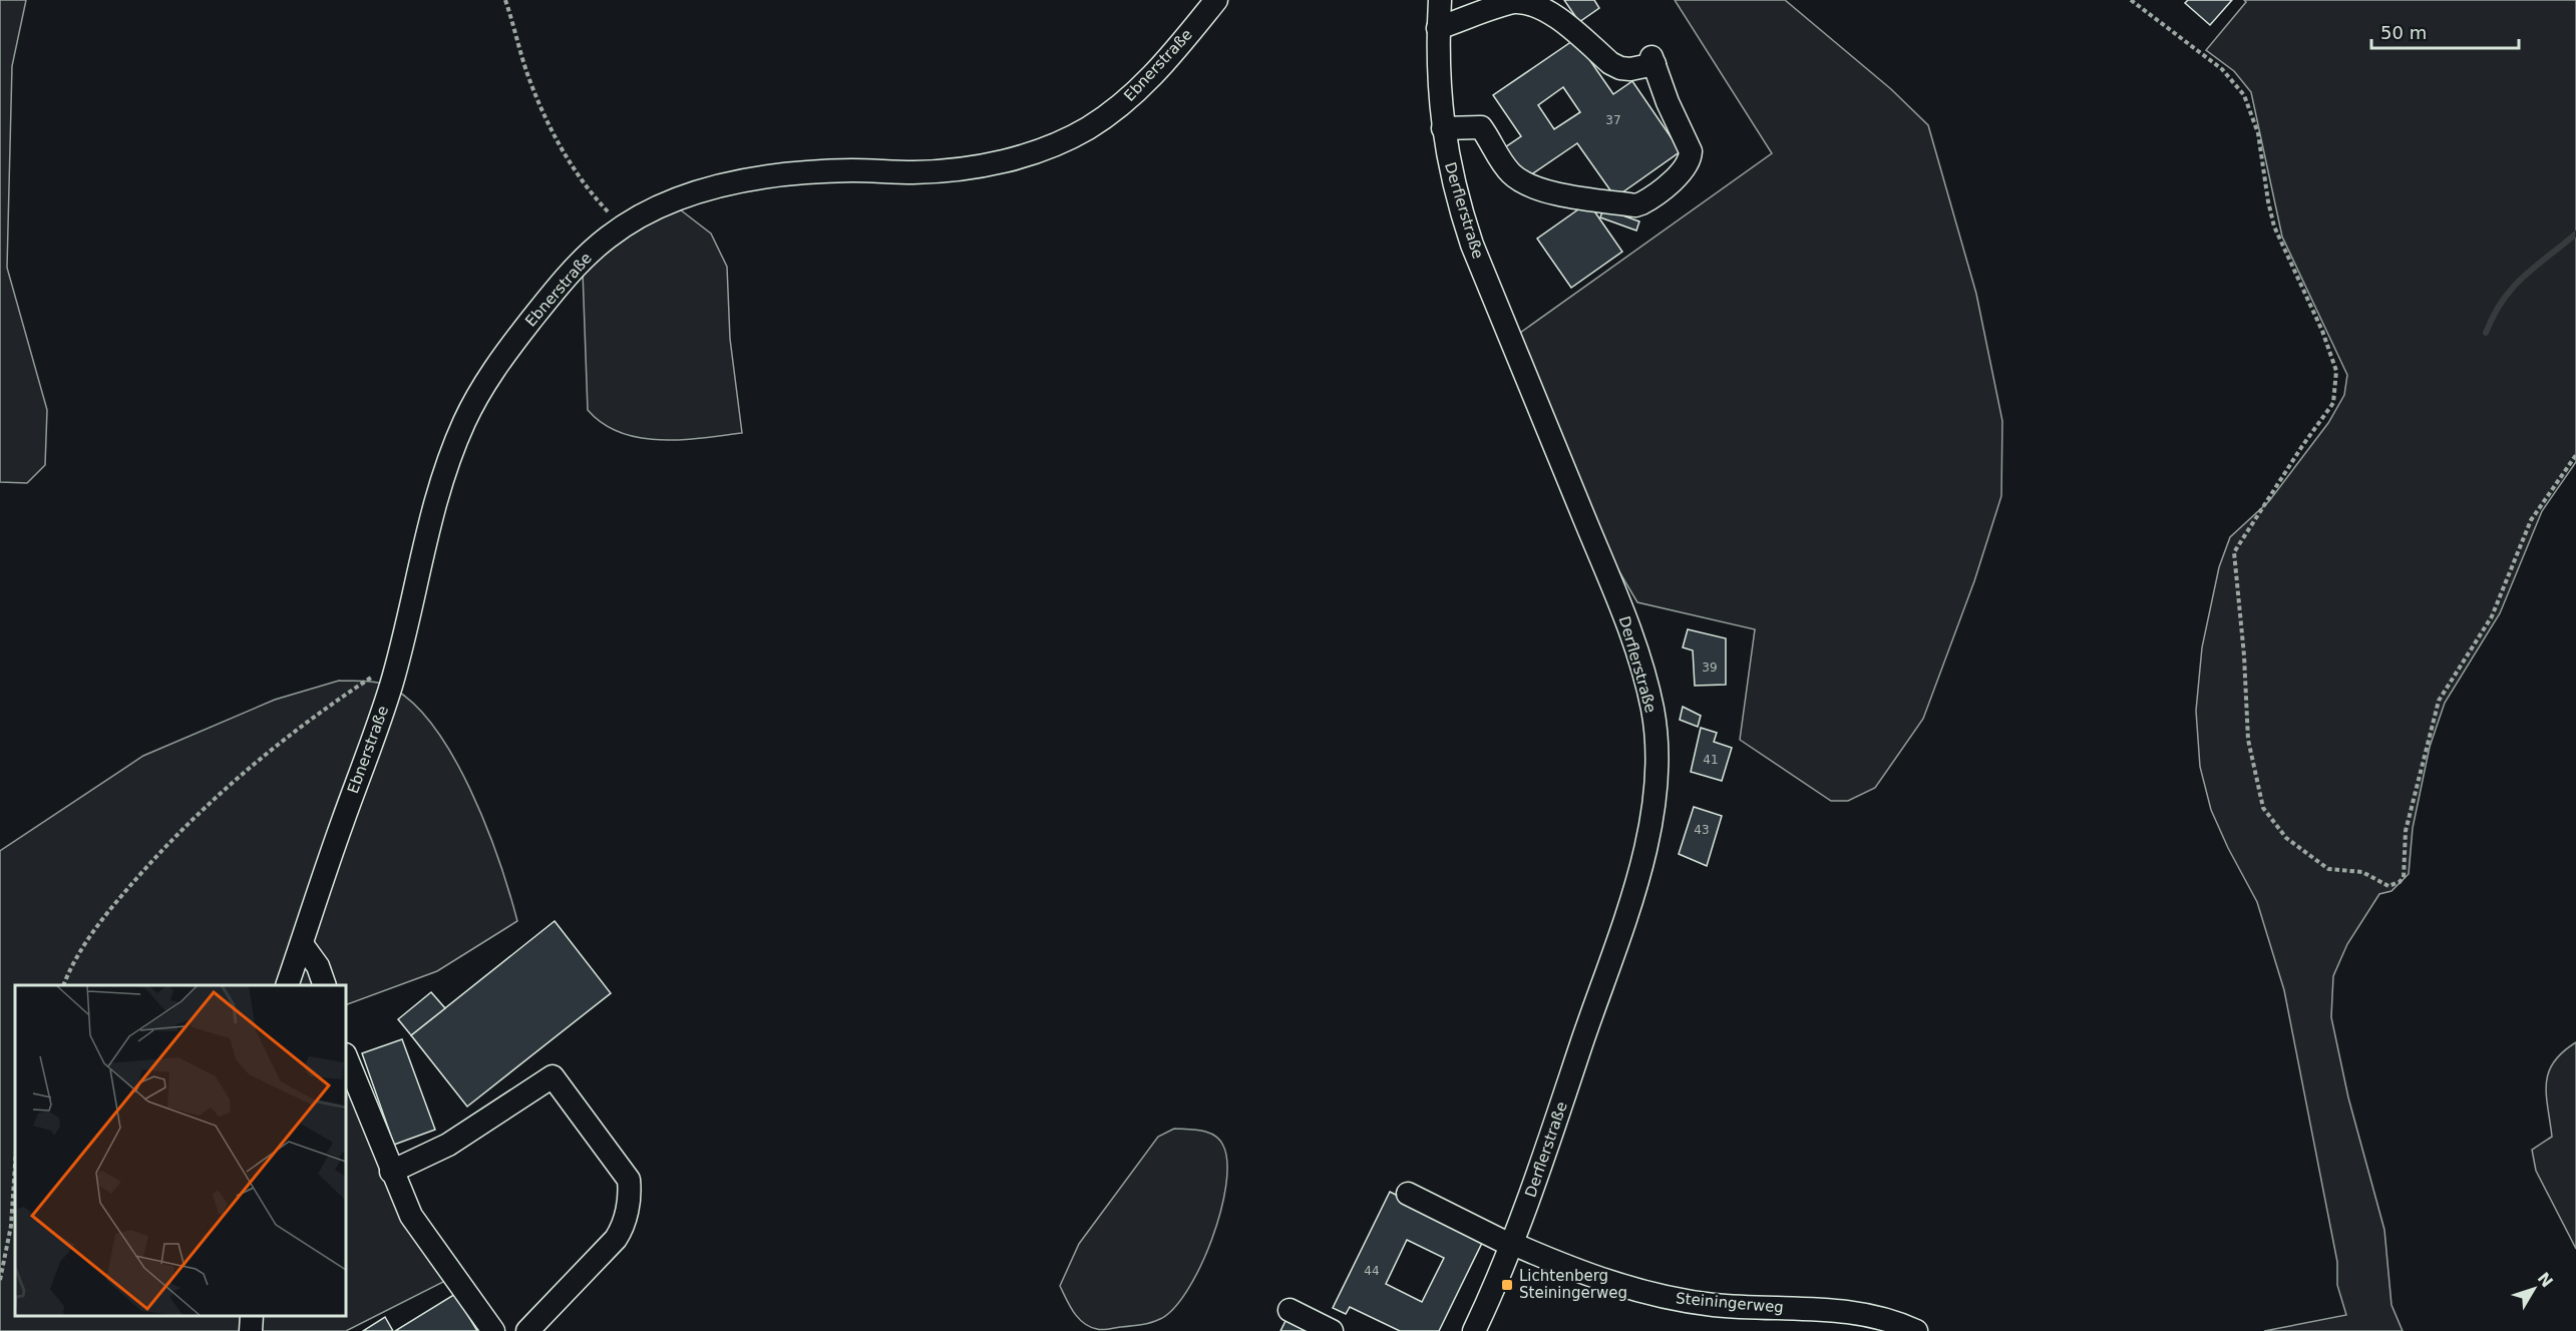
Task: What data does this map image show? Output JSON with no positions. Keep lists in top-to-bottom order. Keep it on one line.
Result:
{"streets":{"street":["Ebnerstraße","Derflerstraße","Steiningerweg"]},"crossings":[["Derflerstraße","Steiningerweg"]],"places":{"transit":["Lichtenberg Steiningerweg"]},"house_numbers":["37","39","41","43","44"],"scale_bar":"50 m","north":"top right"}
